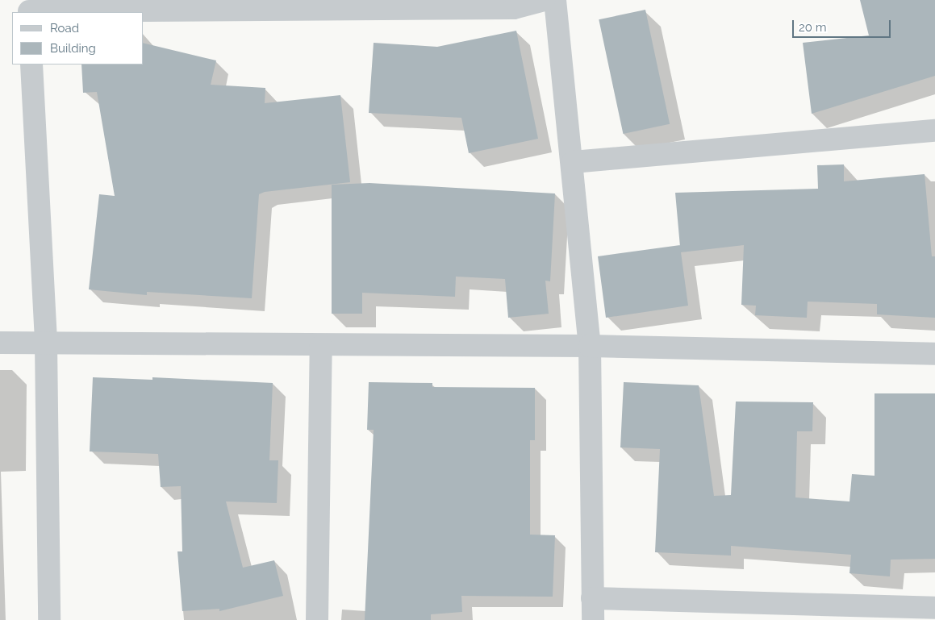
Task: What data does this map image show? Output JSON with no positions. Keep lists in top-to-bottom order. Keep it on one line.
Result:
{"legend":["Road","Building"],"scale_bar":"20 m"}
